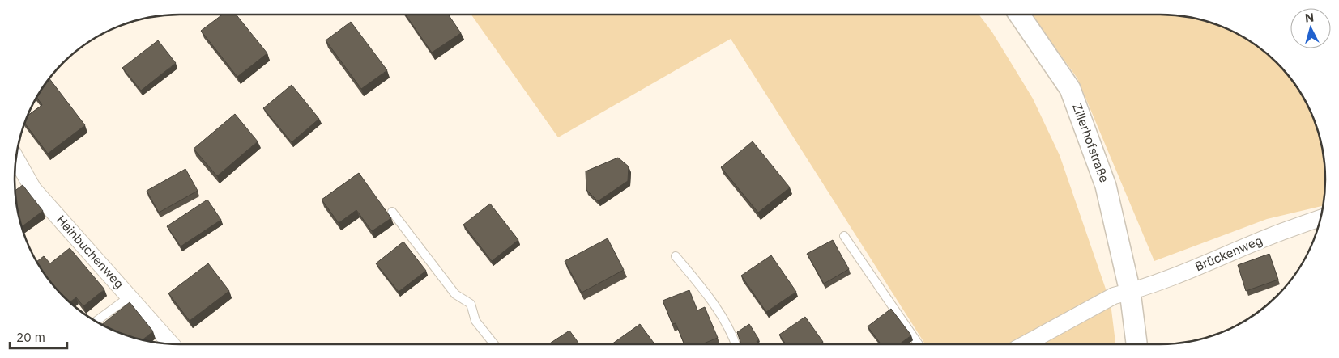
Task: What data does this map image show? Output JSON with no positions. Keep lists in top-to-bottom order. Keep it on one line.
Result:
{"streets":{"street":["Zillerhofstraße","Hainbuchenweg","Brückenweg"]},"crossings":[["Zillerhofstraße","Brückenweg"]],"scale_bar":"20 m","north":"top"}
